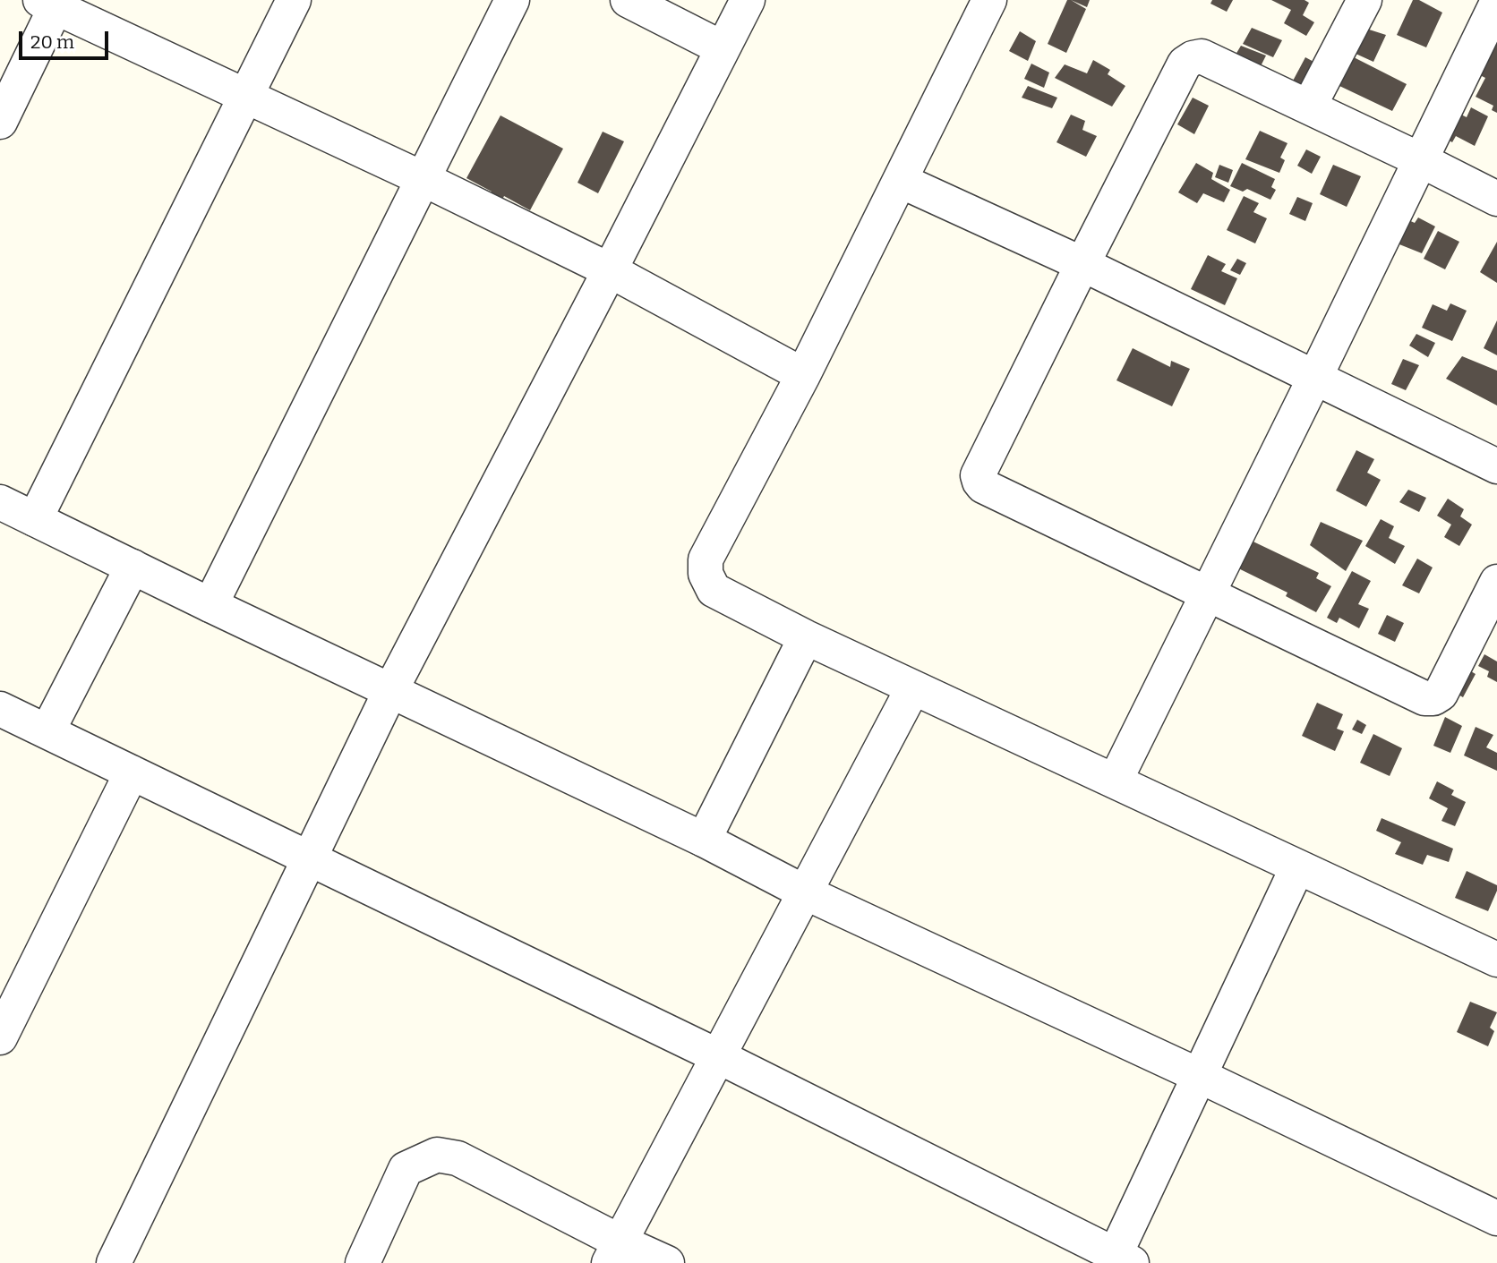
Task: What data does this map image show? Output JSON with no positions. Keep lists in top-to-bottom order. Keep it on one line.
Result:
{"scale_bar":"20 m"}
